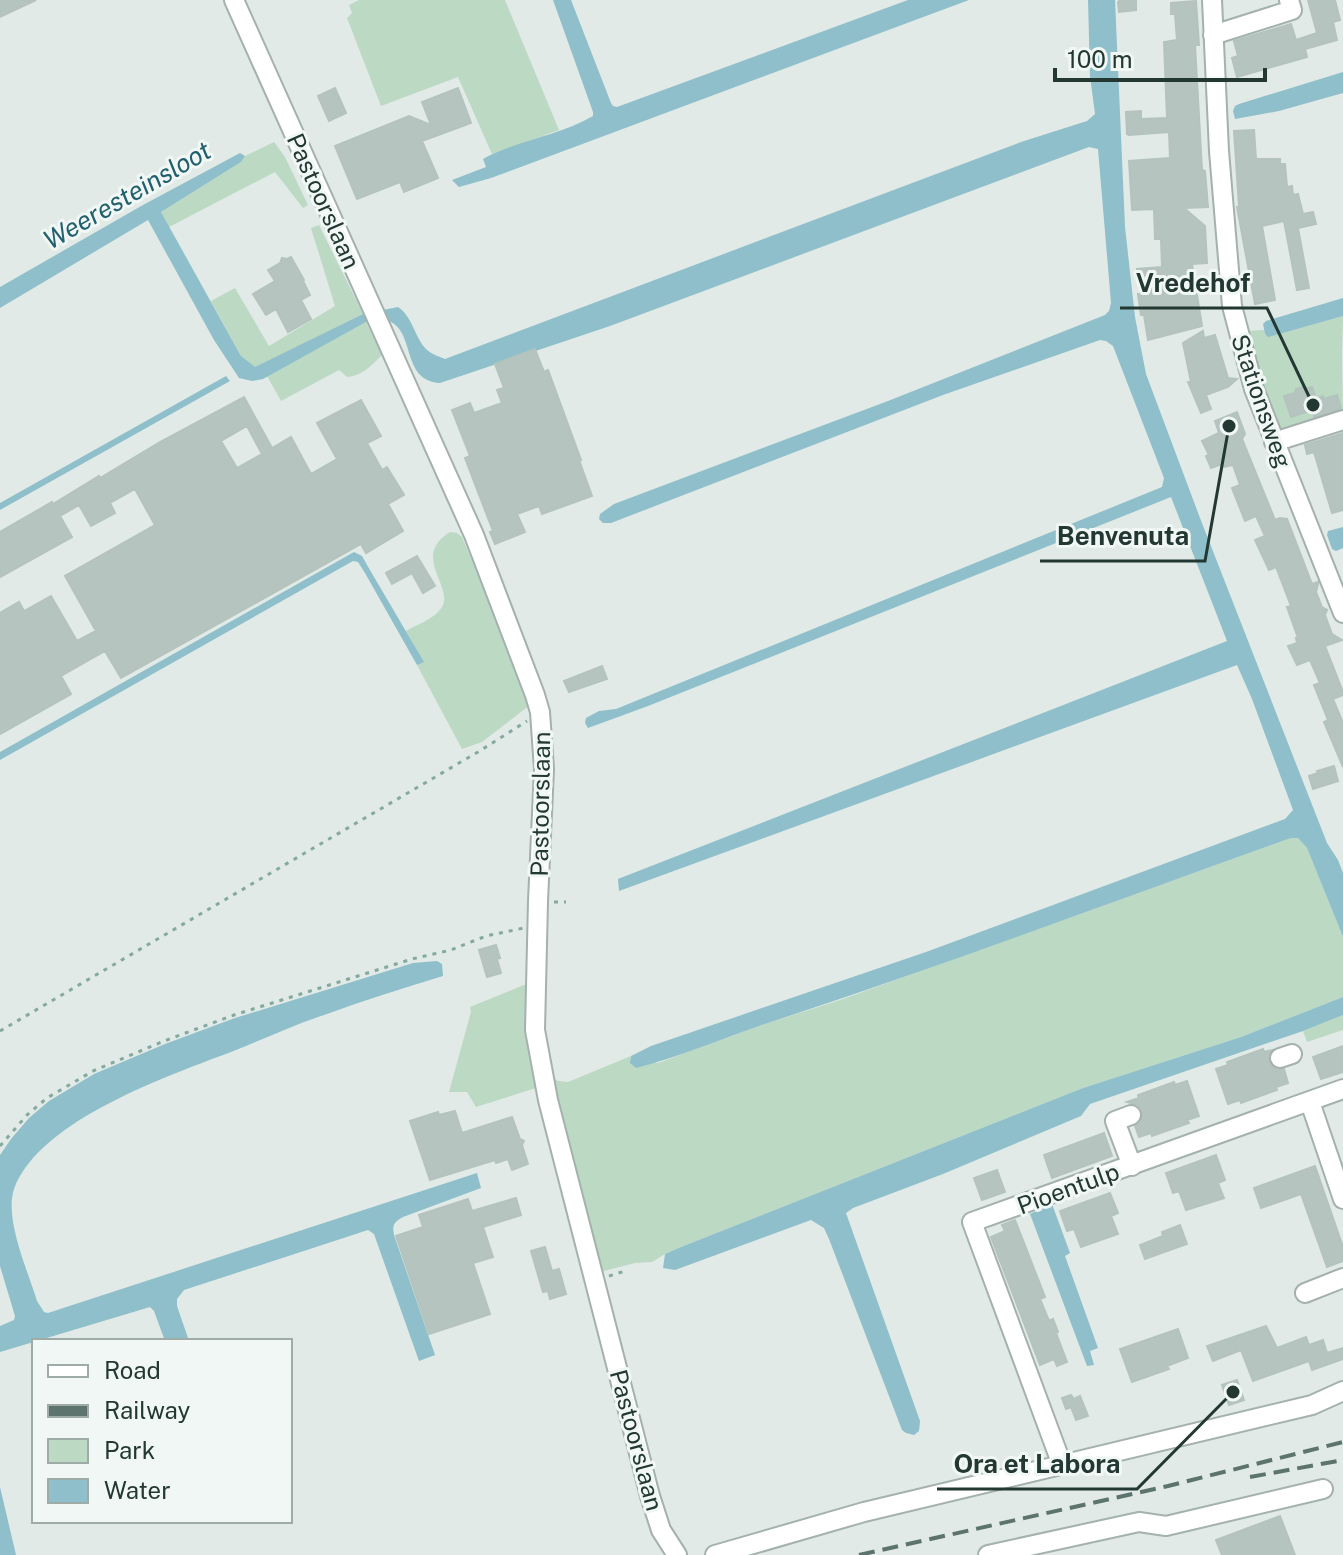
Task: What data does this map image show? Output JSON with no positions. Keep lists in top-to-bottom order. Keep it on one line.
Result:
{"streets":{"street":["Pastoorslaan","Stationsweg","Pioentulp"]},"water":["Weeresteinsloot"],"places":["Vredehof","Benvenuta","Ora et Labora"],"legend":["Road","Railway","Park","Water"],"scale_bar":"100 m"}
